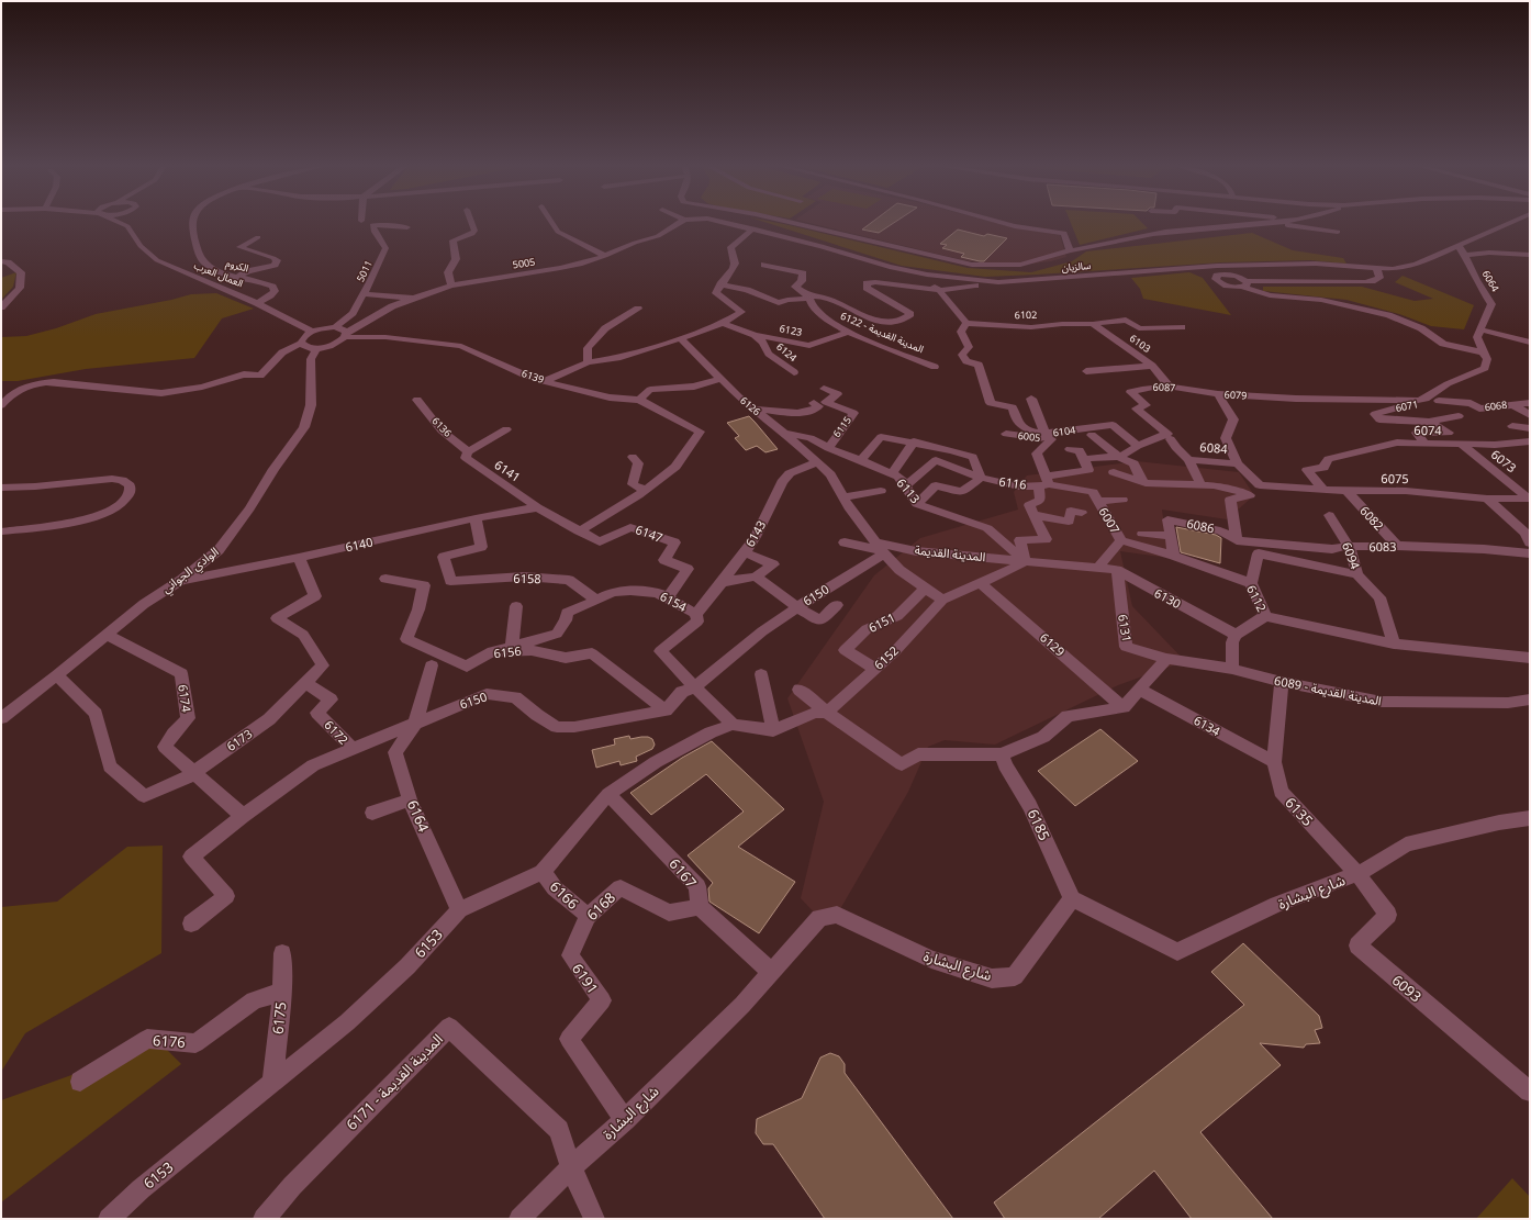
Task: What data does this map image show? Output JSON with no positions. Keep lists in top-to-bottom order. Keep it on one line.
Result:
{"streets":{"street":["5005","الكروم","سالزيان","5011","العمال العرب","6064","6102","6123","المدينة القديمة - 6122","6103","6124","6139","6087","6079","6126","6071","6068","6136","6115","6074","6104","6005","6084","6073","6141","6075","6116","6113","6082","6007","6086","6147","6143","6140","6083","المدينة القديمة","6094","الوادي الجواني","6158","6150","6130","6112","6154","6151","6131","6129","6156","6152","المدينة القديمة - 6089","6174","6134","6172","6173","6135","6164","6185","6167","شارع البشارة","6166","6168","6153","6191","6093","6175","6176","المدينة القديمة - 6171"]},"crossings":[["5005","6139"],["5005","الوادي الجواني"],["الكروم","العمال العرب"],["سالزيان","6064"],["6102","6103"],["6102","6104"],["6123","المدينة القديمة - 6122"],["6123","6124"],["6103","6087"],["6087","6079"],["6087","6104"],["6079","6071"],["6079","6068"],["6079","6084"],["6079","6075"],["6079","6086"],["6126","6113"],["6126","6143"],["6126","المدينة القديمة"],["6126","6150"],["6126","6151"],["6126","6152"],["6071","6068"],["6136","6141"],["6115","6113"],["6074","6073"],["6074","6075"],["6104","6005"],["6005","6116"],["6005","6007"],["6073","6075"],["6141","6147"],["6141","6140"],["6075","6082"],["6075","6086"],["6116","6113"],["6116","6007"],["6113","المدينة القديمة"],["6113","6152"],["6082","6083"],["6007","6112"],["6086","6083"],["6086","6112"],["6147","6154"],["6143","6154"],["6140","الوادي الجواني"],["6140","6158"],["6140","6173"],["6083","6094"],["المدينة القديمة","6150"],["المدينة القديمة","6152"],["6094","6112"],["الوادي الجواني","6174"],["الوادي الجواني","6173"],["6158","6154"],["6150","6154"],["6150","6156"],["6150","6174"],["6150","6172"],["6150","6164"],["6130","6131"],["6154","6153"],["6151","6152"],["6131","المدينة القديمة - 6089"],["6129","6152"],["المدينة القديمة - 6089","6135"],["6174","6173"],["6134","6135"],["6172","6173"],["6135","شارع البشارة"],["6135","6093"],["6164","6153"],["6185","شارع البشارة"],["6167","6168"],["6167","6153"],["شارع البشارة","6191"],["شارع البشارة","6093"],["شارع البشارة","المدينة القديمة - 6171"],["6166","6168"],["6166","6153"],["6168","6191"],["6153","6175"],["6175","6176"]]}
